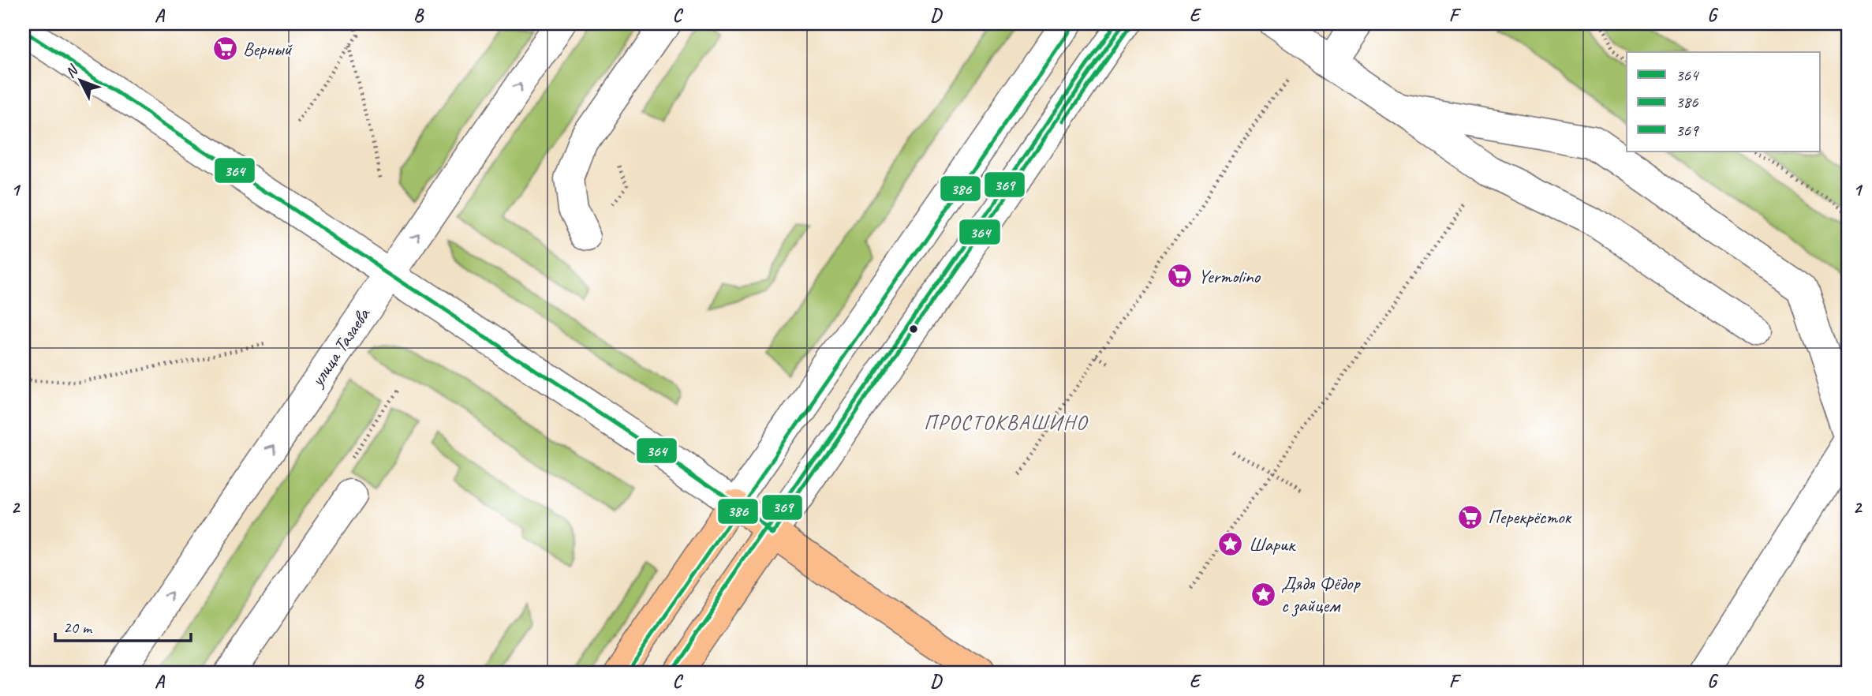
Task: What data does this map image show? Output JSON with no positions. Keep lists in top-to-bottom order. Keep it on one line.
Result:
{"streets":{"street":["улица Тазаева"]},"one_way":["улица Тазаева"],"districts":["ПРОСТОКВАШИНО"],"places":{"supermarket":["Верный","Yermolino","Перекрёсток"],"place":["Шарик","Дядя Фёдор с зайцем"]},"lines":["transit line 364","transit line 369","transit line 386"],"legend":["364","386","369"],"scale_bar":"20 m","north":"top left","grid":{"columns":["A","B","C","D","E","F","G"],"rows":["1","2"]}}
